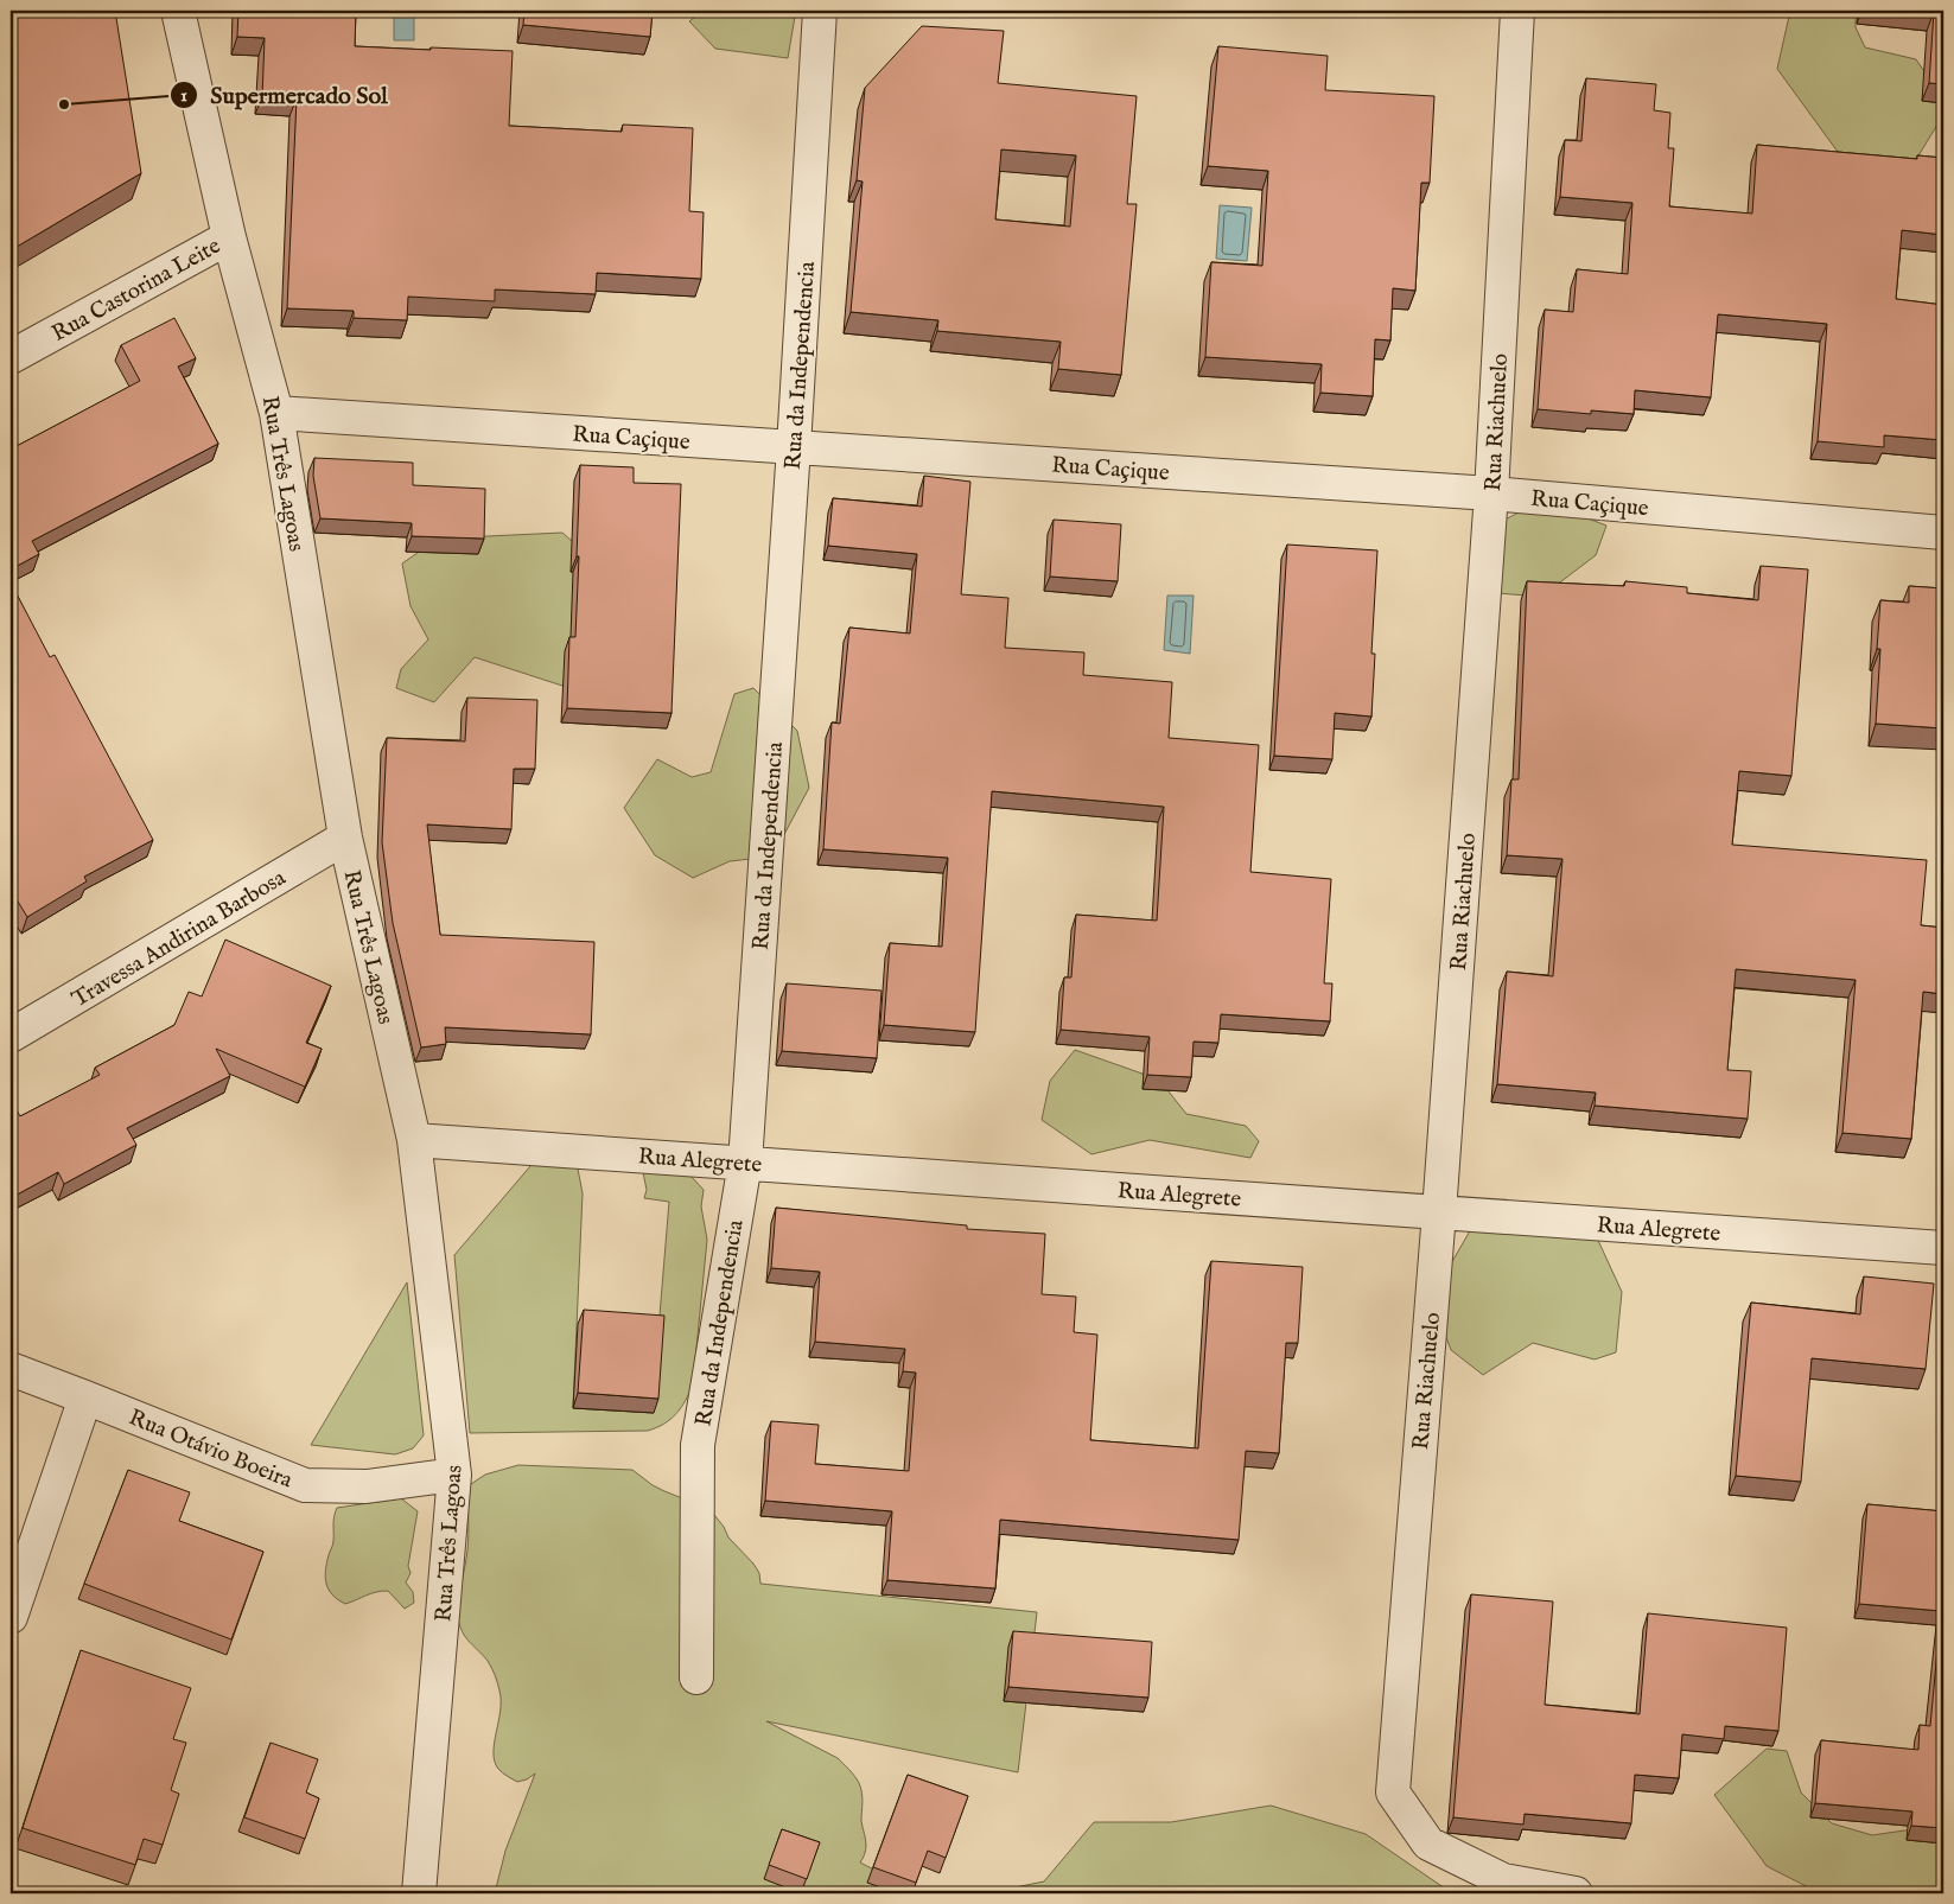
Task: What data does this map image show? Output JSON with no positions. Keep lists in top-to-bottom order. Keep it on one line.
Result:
{"streets":{"street":["Rua Castorina Leite","Rua da Independencia","Rua Riachuelo","Rua Caçique","Rua Três Lagoas","Travessa Andirina Barbosa","Rua Alegrete","Rua Otávio Boeira"]},"crossings":[["Rua Castorina Leite","Rua Três Lagoas"],["Rua da Independencia","Rua Caçique"],["Rua da Independencia","Rua Alegrete"],["Rua Riachuelo","Rua Caçique"],["Rua Riachuelo","Rua Alegrete"],["Rua Caçique","Rua Três Lagoas"],["Rua Três Lagoas","Travessa Andirina Barbosa"],["Rua Três Lagoas","Rua Alegrete"],["Rua Três Lagoas","Rua Otávio Boeira"]],"places":["Supermercado Sol"]}
